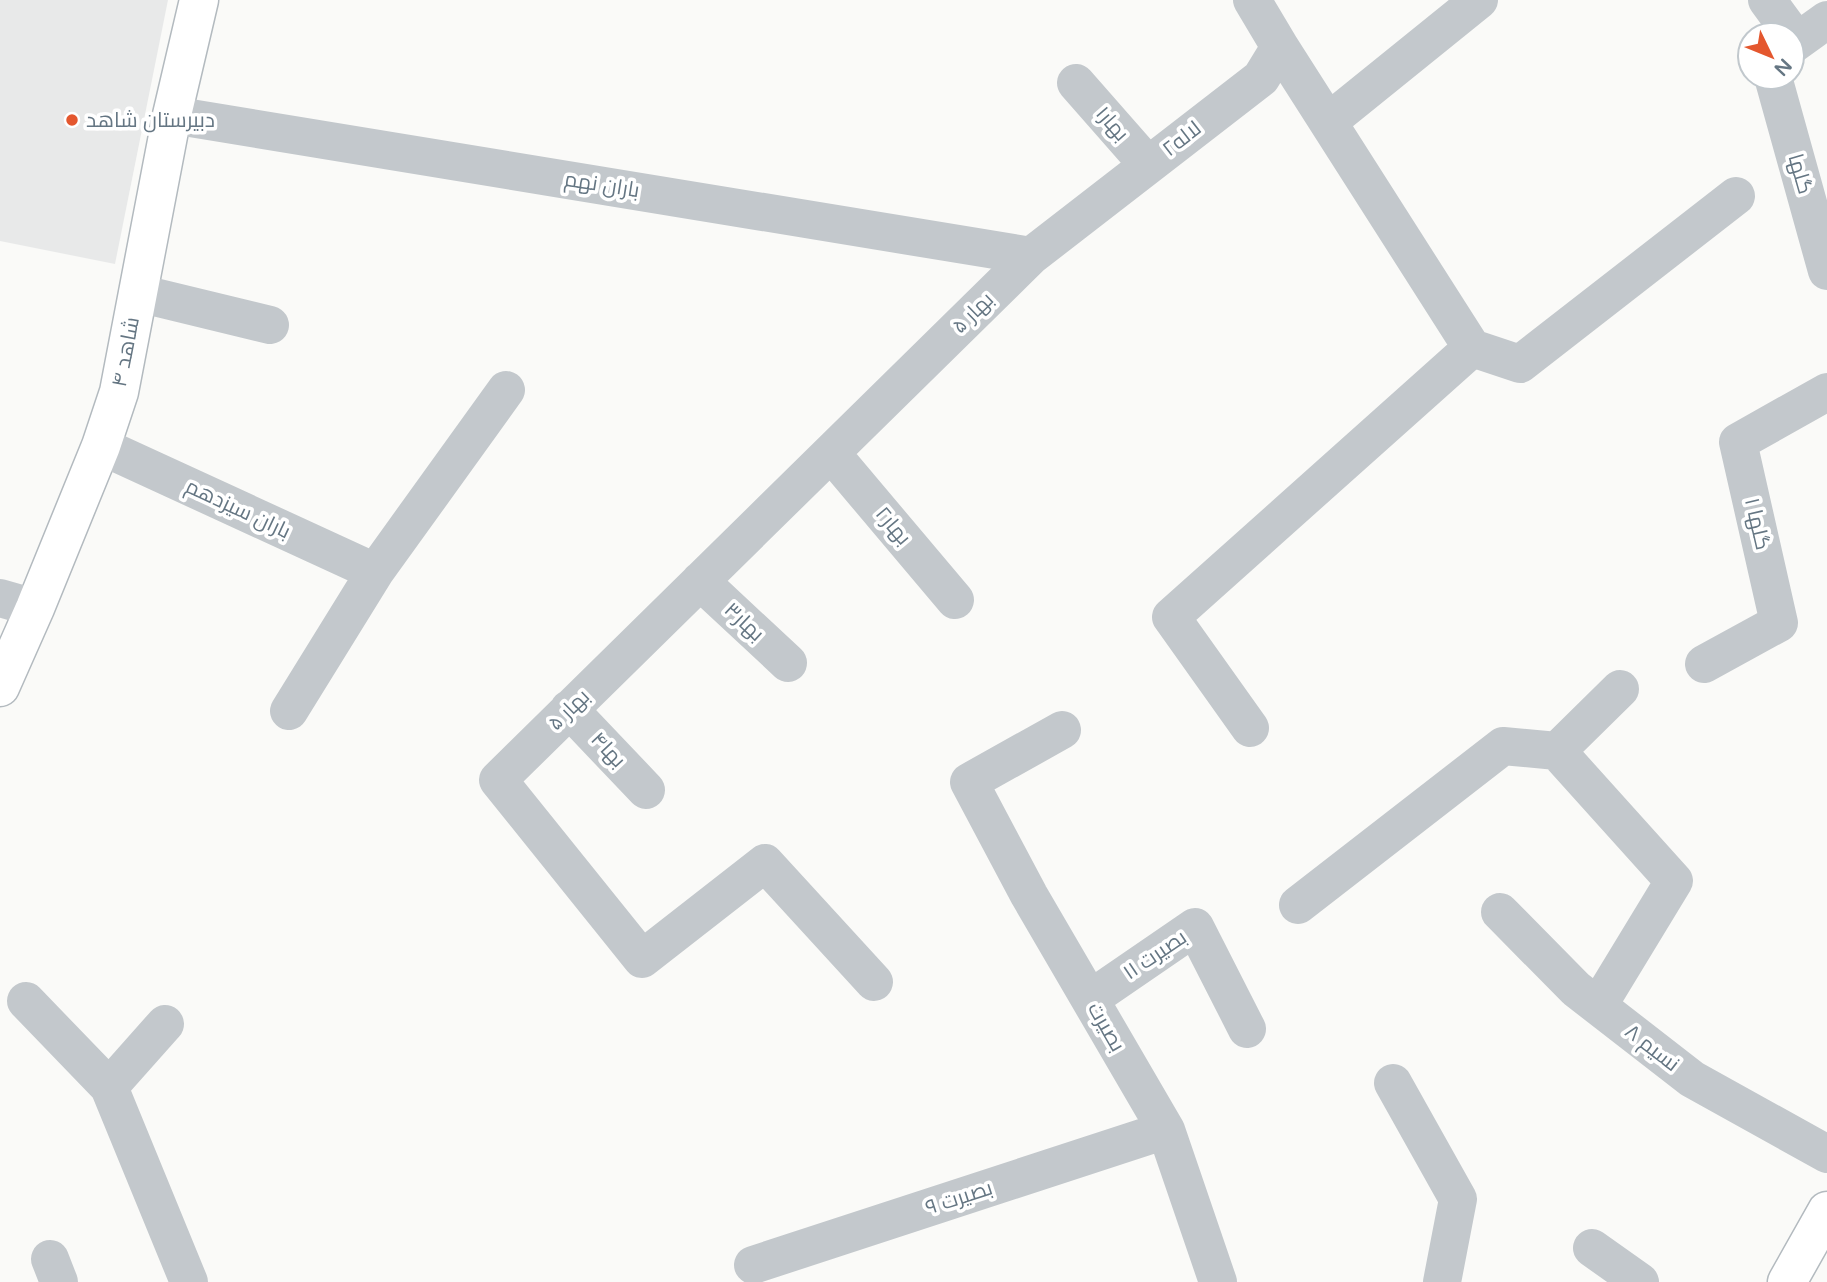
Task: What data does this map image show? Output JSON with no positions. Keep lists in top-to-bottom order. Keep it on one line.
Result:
{"streets":{"street":["بهار۱","لاله۲","گلها","باران نهم","بهار ۵","شاهد ۴","باران سیزدهم","گلها ۱","بهار۲","بهار۳","بها۴","بصیرت ۱۱","بصیرت","نسیم ۸","بصیرت ۹"]},"crossings":[["بهار۱","لاله۲"],["لاله۲","باران نهم"],["لاله۲","بهار ۵"],["باران نهم","بهار ۵"],["باران نهم","شاهد ۴"],["بهار ۵","بهار۲"],["بهار ۵","بهار۳"],["بهار ۵","بها۴"],["شاهد ۴","باران سیزدهم"],["بصیرت ۱۱","بصیرت"],["بصیرت","بصیرت ۹"]],"places":["دبیرستان شاهد"],"north":"bottom right"}
